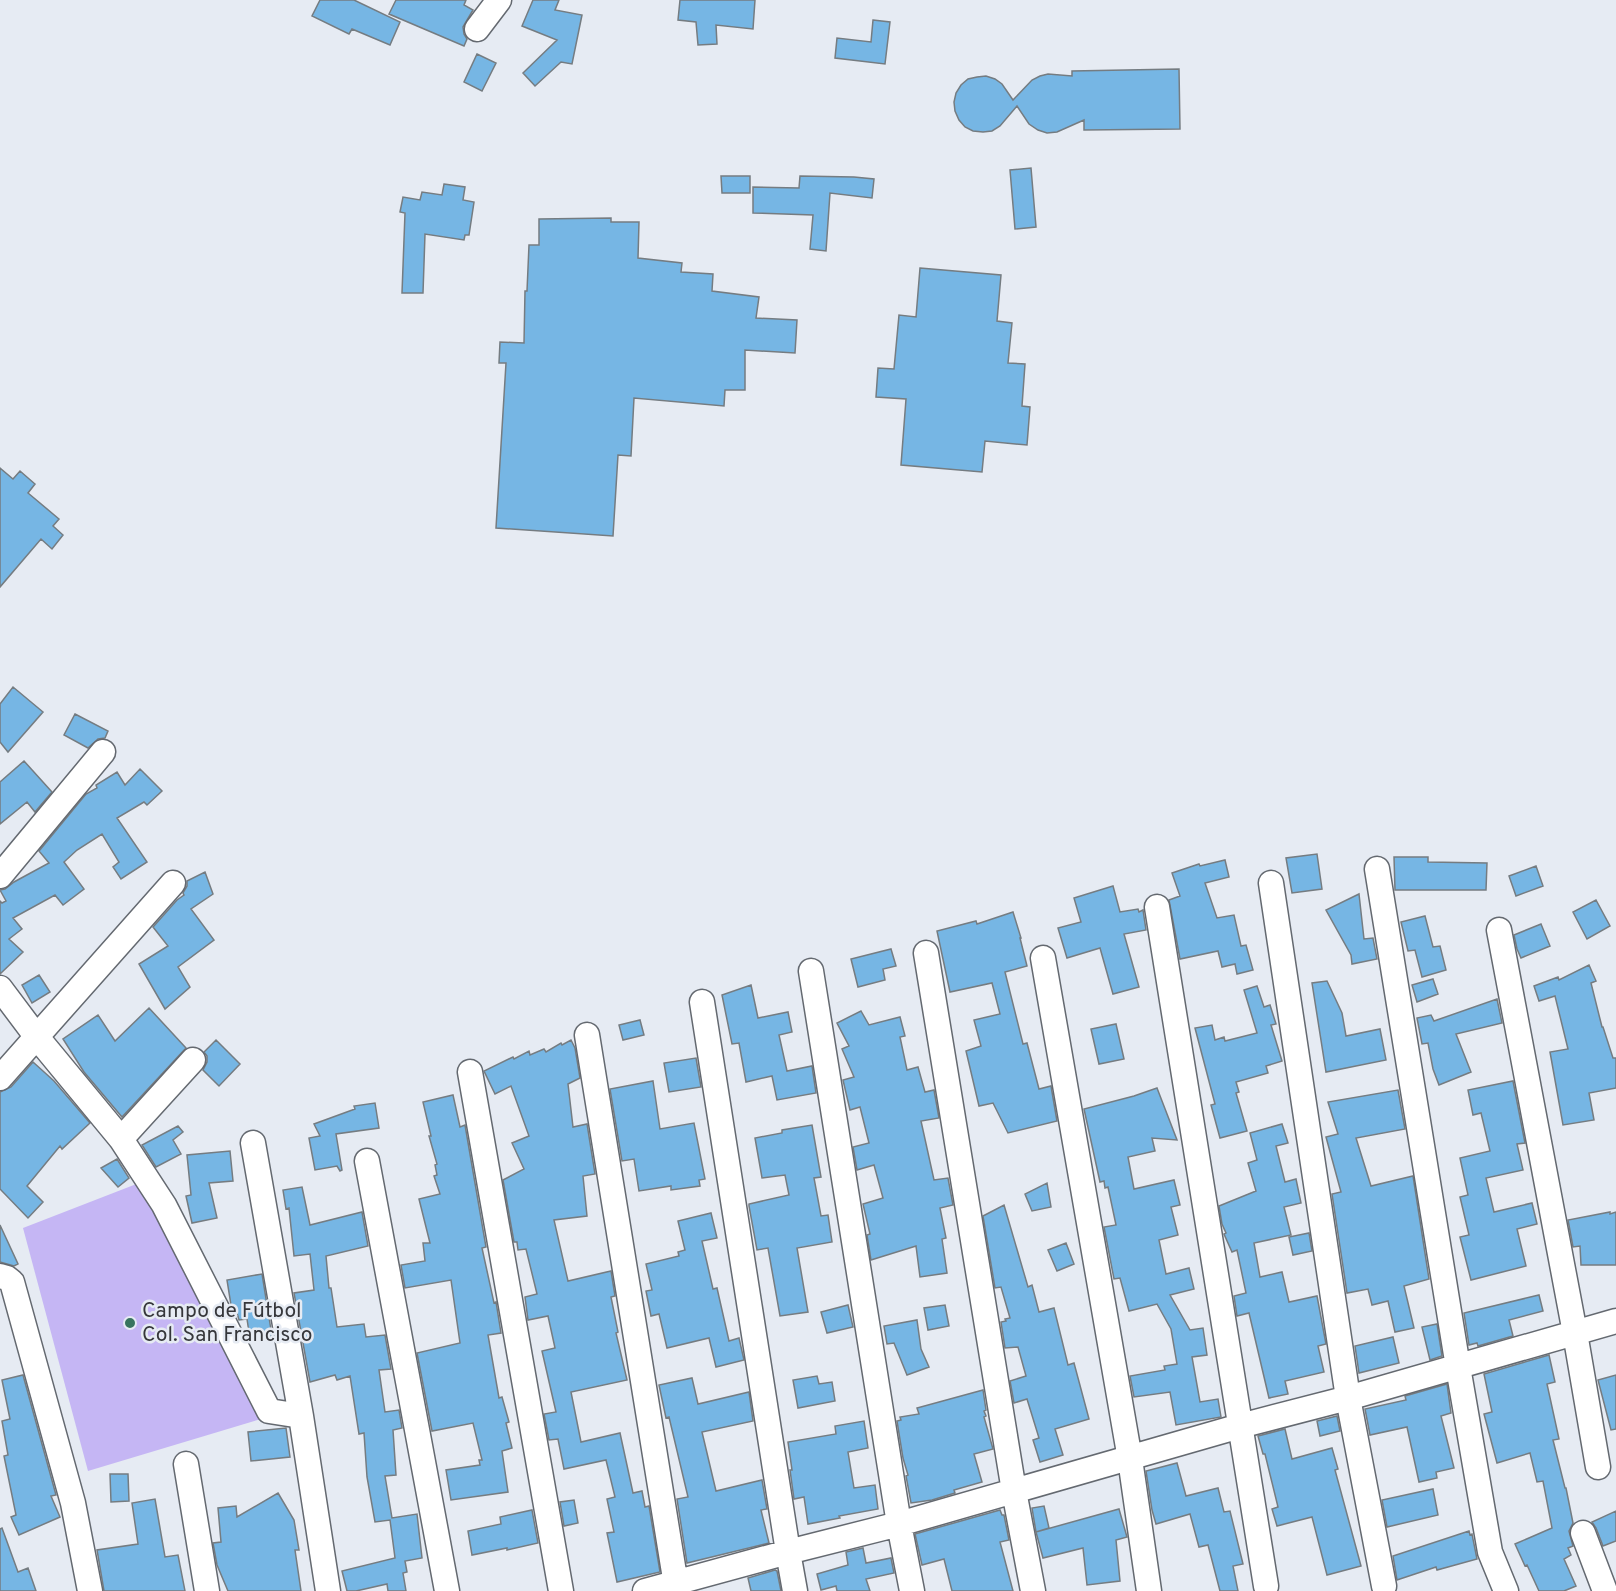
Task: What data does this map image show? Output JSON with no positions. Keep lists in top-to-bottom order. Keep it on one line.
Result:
{"places":["Campo de Fútbol Col. San Francisco"]}
